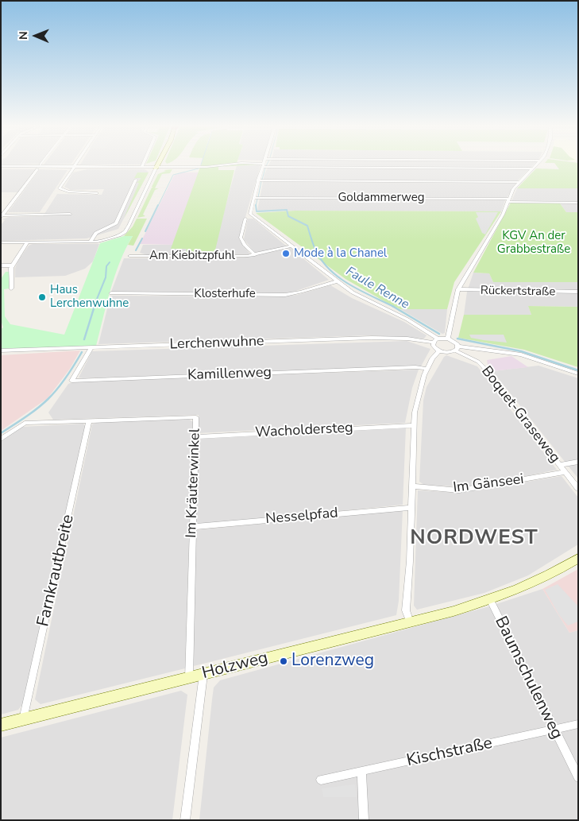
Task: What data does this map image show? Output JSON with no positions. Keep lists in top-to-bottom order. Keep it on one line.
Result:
{"streets":{"street":["Goldammerweg","Am Kiebitzpfuhl","Rückertstraße","Klosterhufe","Lerchenwuhne","Kamillenweg","Boquet-Graseweg","Wacholdersteg","Im Kräuterwinkel","Im Gänseei","Nesselpfad","Farnkrautbreite","Holzweg","Baumschulenweg","Kischstraße"]},"crossings":[["Lerchenwuhne","Kamillenweg"],["Boquet-Graseweg","Im Gänseei"],["Wacholdersteg","Im Kräuterwinkel"],["Im Kräuterwinkel","Nesselpfad"],["Im Kräuterwinkel","Farnkrautbreite"],["Im Kräuterwinkel","Holzweg"],["Farnkrautbreite","Holzweg"],["Holzweg","Baumschulenweg"],["Baumschulenweg","Kischstraße"]],"districts":["NORDWEST"],"water":["Faule Renne"],"parks":["KGV An der Grabbestraße"],"places":["Mode à la Chanel","Haus Lerchenwuhne","Lorenzweg"],"north":"left"}
